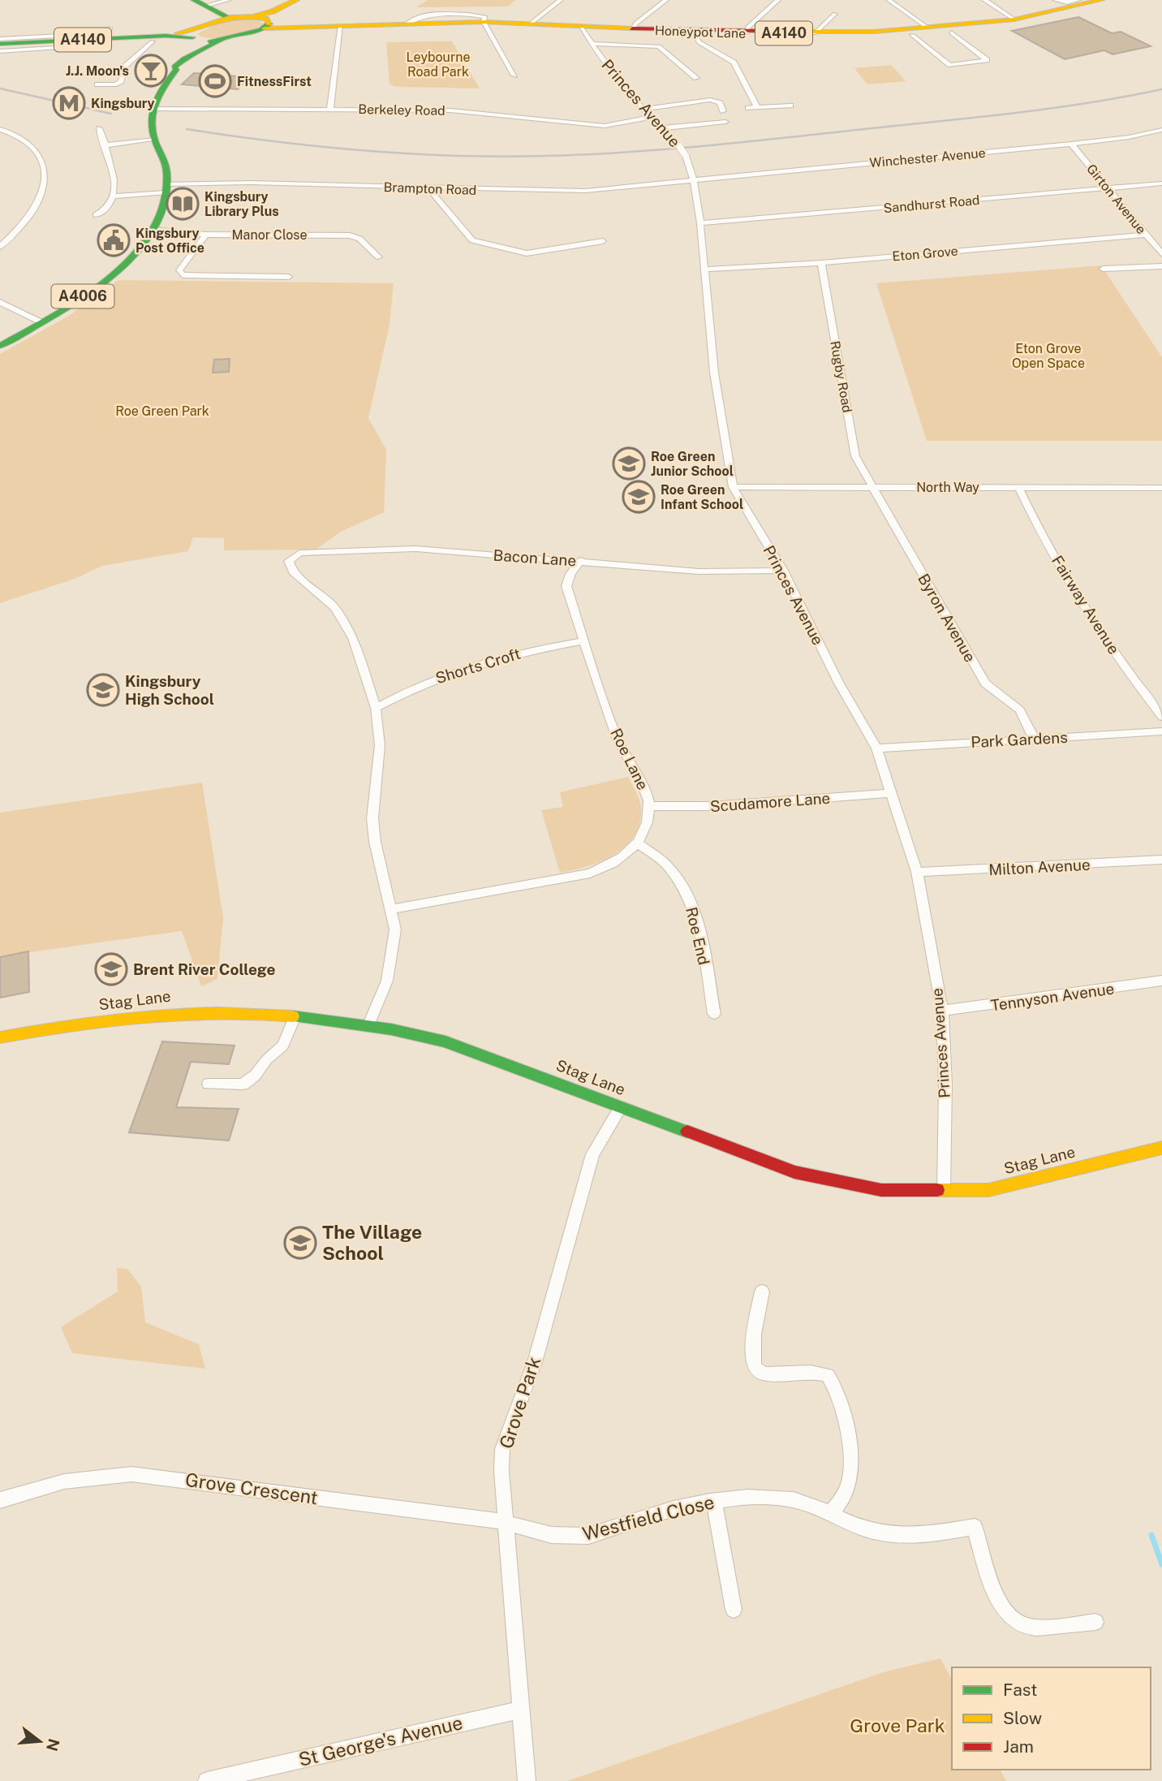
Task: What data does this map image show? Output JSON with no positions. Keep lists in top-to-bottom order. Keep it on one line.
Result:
{"streets":{"main road":["Honeypot Lane","A4140","A4006","Stag Lane"],"street":["Princes Avenue","Berkeley Road","Winchester Avenue","Brampton Road","Girton Avenue","Sandhurst Road","Manor Close","Eton Grove","Rugby Road","North Way","Bacon Lane","Fairway Avenue","Byron Avenue","Shorts Croft","Park Gardens","Roe Lane","Scudamore Lane","Milton Avenue","Roe End","Tennyson Avenue","Grove Park","Grove Crescent","Westfield Close","St George's Avenue"]},"crossings":[["Honeypot Lane","Princes Avenue"],["Princes Avenue","Berkeley Road"],["Princes Avenue","Winchester Avenue"],["Princes Avenue","Brampton Road"],["Princes Avenue","Sandhurst Road"],["Princes Avenue","Eton Grove"],["Princes Avenue","North Way"],["Princes Avenue","Bacon Lane"],["Princes Avenue","Park Gardens"],["Princes Avenue","Scudamore Lane"],["Princes Avenue","Milton Avenue"],["Princes Avenue","Tennyson Avenue"],["Princes Avenue","Stag Lane"],["Berkeley Road","A4006"],["Winchester Avenue","Brampton Road"],["Winchester Avenue","Girton Avenue"],["Brampton Road","A4006"],["Girton Avenue","Sandhurst Road"],["Girton Avenue","Eton Grove"],["Manor Close","A4006"],["Eton Grove","Rugby Road"],["Rugby Road","North Way"],["Rugby Road","Byron Avenue"],["North Way","Fairway Avenue"],["North Way","Byron Avenue"],["Bacon Lane","Shorts Croft"],["Bacon Lane","Roe Lane"],["Byron Avenue","Park Gardens"],["Shorts Croft","Roe Lane"],["Roe Lane","Scudamore Lane"],["Roe Lane","Roe End"],["Stag Lane","Grove Park"],["Grove Park","Grove Crescent"],["Grove Park","Westfield Close"],["Grove Park","St George's Avenue"],["Grove Crescent","Westfield Close"]],"parks":["Leybourne Road Park","Eton Grove Open Space","Roe Green Park","Grove Park"],"places":{"bar":["J.J. Moon's"],"sports":["FitnessFirst"],"metro station":["Kingsbury"],"library":["Kingsbury Library Plus"],"public building":["Kingsbury Post Office"],"school or university":["Roe Green Junior School","Roe Green Infant School","Kingsbury High School","Brent River College","The Village School"]},"legend":["Fast","Slow","Jam"],"north":"right"}
